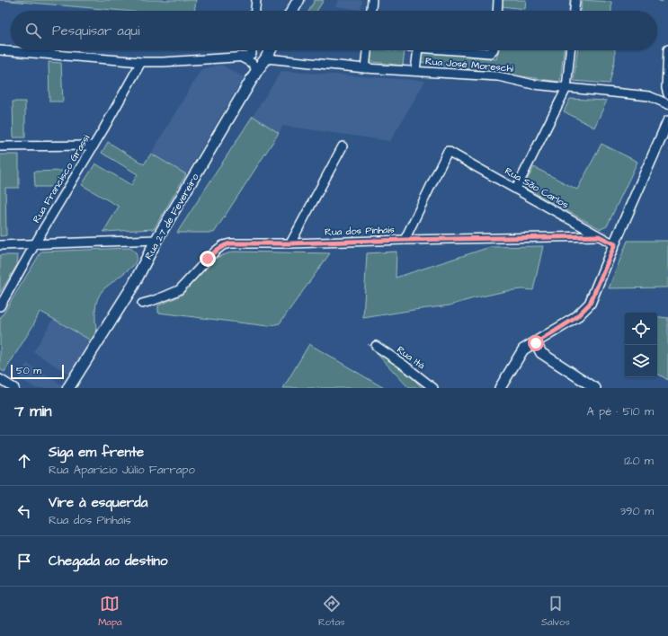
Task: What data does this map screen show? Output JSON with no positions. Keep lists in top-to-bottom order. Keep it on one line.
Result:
{"streets":{"main road":["Rua 27 de Fevereiro"],"street":["Rua José Moreschi","Rua Francisco Grassi","Rua São Carlos","Rua dos Pinhais","Rua Itá"]},"crossings":[["Rua José Moreschi","Rua 27 de Fevereiro"],["Rua São Carlos","Rua dos Pinhais"]],"scale_bar":"50 m","page":{"search":"Pesquisar aqui","scale":"50 m","heading":["7 min","A pé · 510 m"],"list":[["Siga em frente","Rua Aparício Júlio Farrapo","120 m"],["Vire à esquerda","Rua dos Pinhais","390 m"],"Chegada ao destino"],"nav":["Mapa","Rotas","Salvos"]}}
